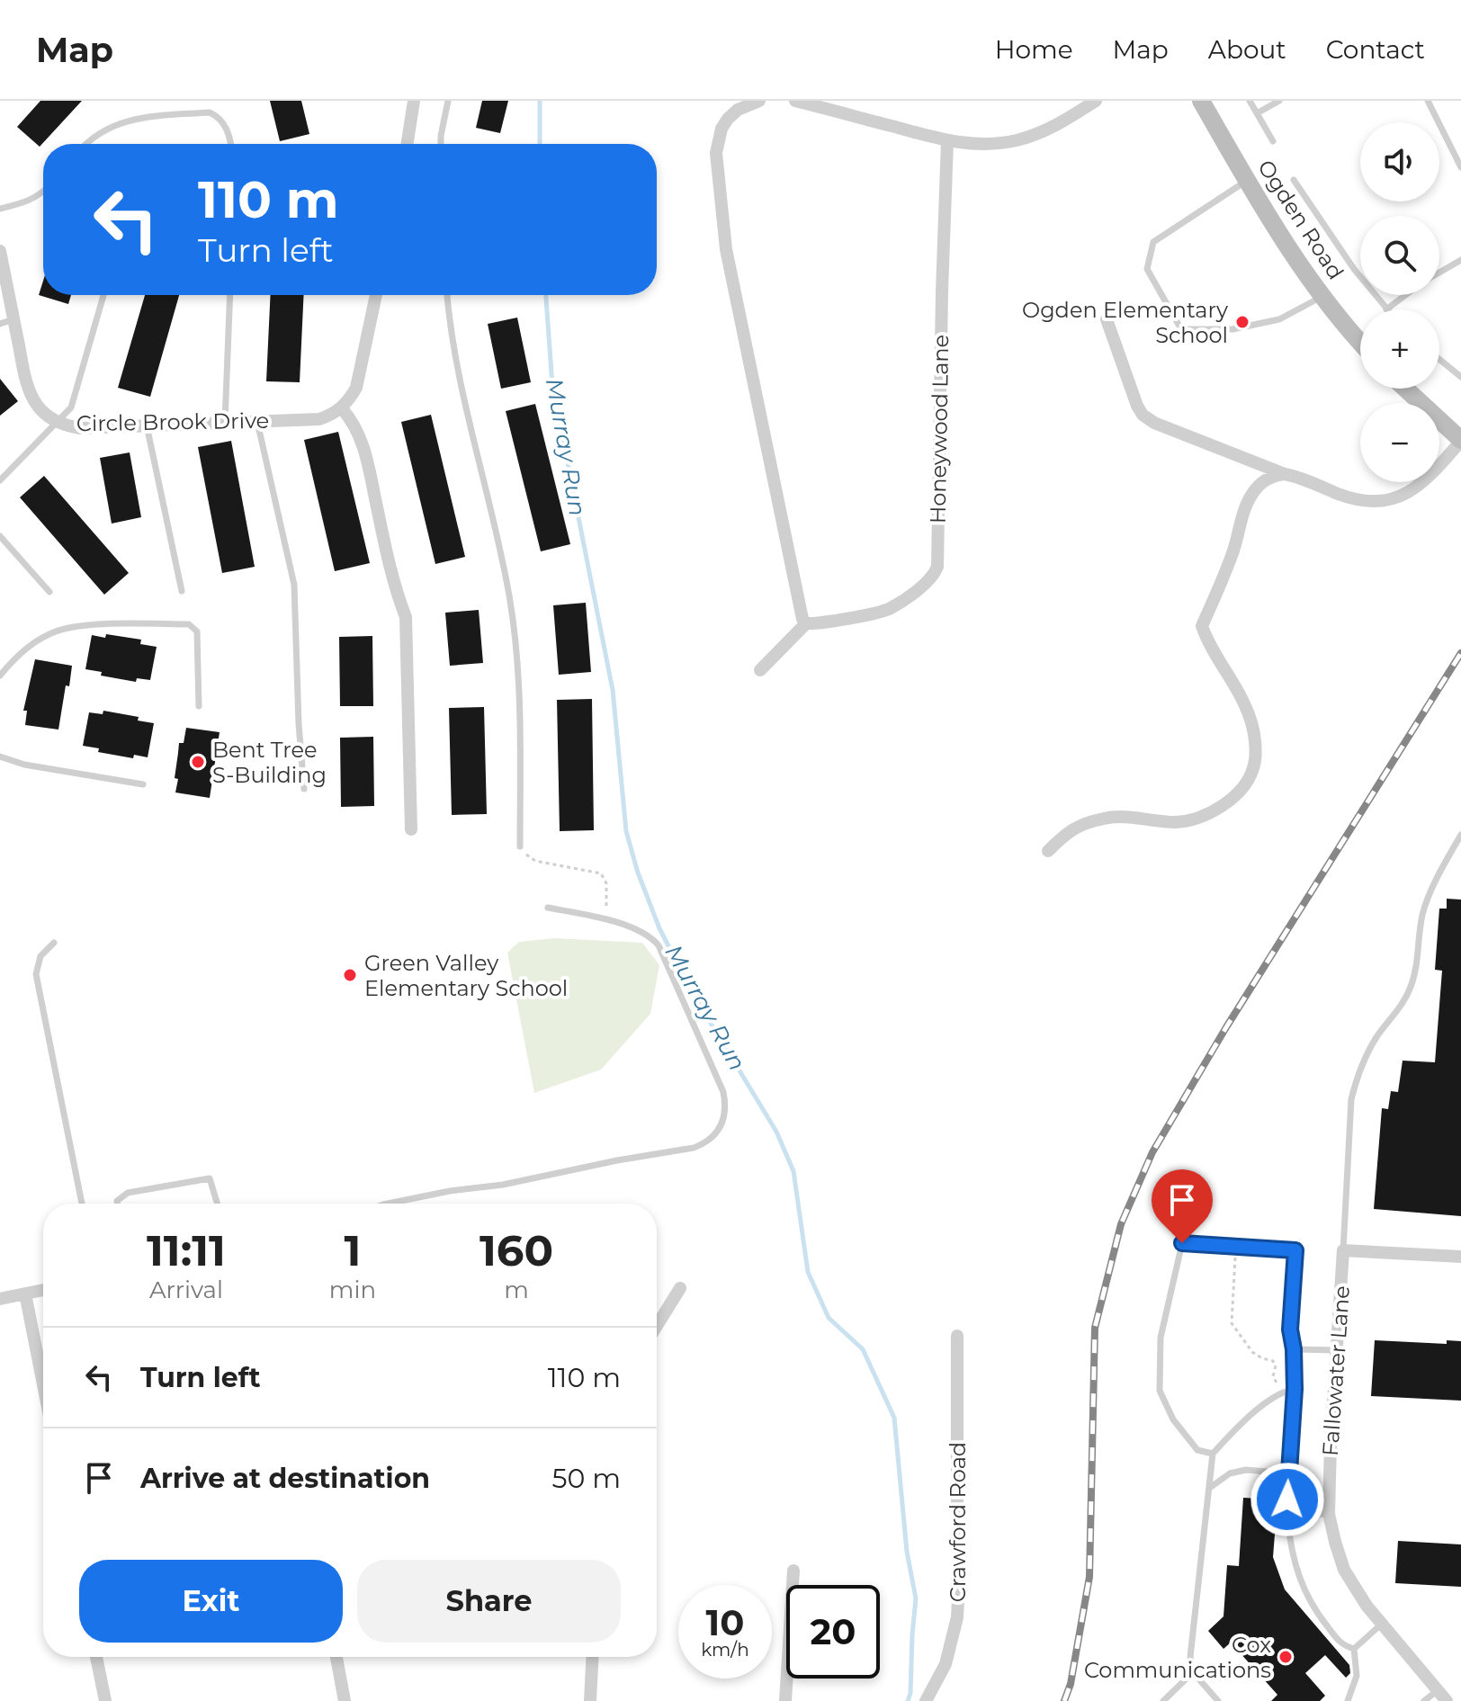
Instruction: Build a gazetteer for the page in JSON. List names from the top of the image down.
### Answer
{
  "streets": {
    "street": [
      "Ogden Road",
      "Circle Brook Drive",
      "Honeywood Lane",
      "Fallowater Lane",
      "Crawford Road"
    ]
  },
  "water": ["Murray Run"],
  "places": [
    "Ogden Elementary School",
    "Bent Tree S-Building",
    "Green Valley Elementary School",
    "Cox Communications"
  ],
  "page": {
    "header": "Map",
    "nav": [
      "Home",
      "Map",
      "About",
      "Contact"
    ],
    "map_buttons": ["+", "−"],
    "turn": ["110 m", "Turn left"],
    "eta": [
      "11:11",
      "Arrival",
      "1",
      "min",
      "160",
      "m"
    ],
    "list": [
      {
        "name": "Turn left",
        "value": "110 m"
      },
      {
        "name": "Arrive at destination",
        "value": "50 m"
      }
    ],
    "buttons": ["Exit", "Share"],
    "speed": "10 km/h",
    "limit": "20"
  }
}
